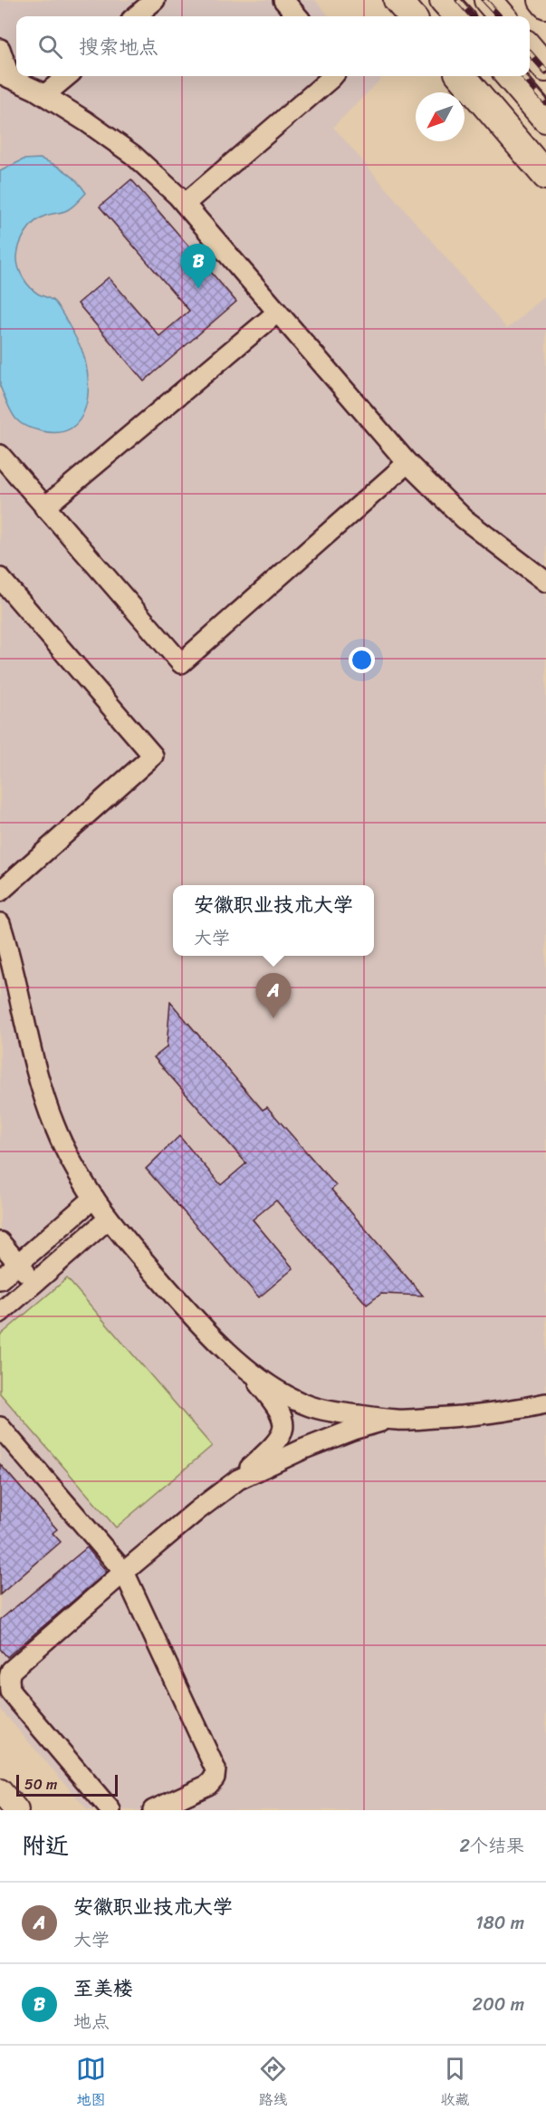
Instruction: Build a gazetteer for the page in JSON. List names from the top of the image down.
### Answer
{
  "scale_bar": "50 m",
  "north": "bottom left",
  "page": {
    "search": "搜索地点",
    "pins": ["B", "A"],
    "popup": ["安徽职业技术大学", "大学"],
    "scale": "50 m",
    "heading": ["附近", "2个结果"],
    "list": [
      {
        "mark": "A",
        "name": "安徽职业技术大学",
        "note": "大学",
        "value": "180 m"
      },
      {
        "mark": "B",
        "name": "至美楼",
        "note": "地点",
        "value": "200 m"
      }
    ],
    "nav": ["地图", "路线", "收藏"]
  }
}
